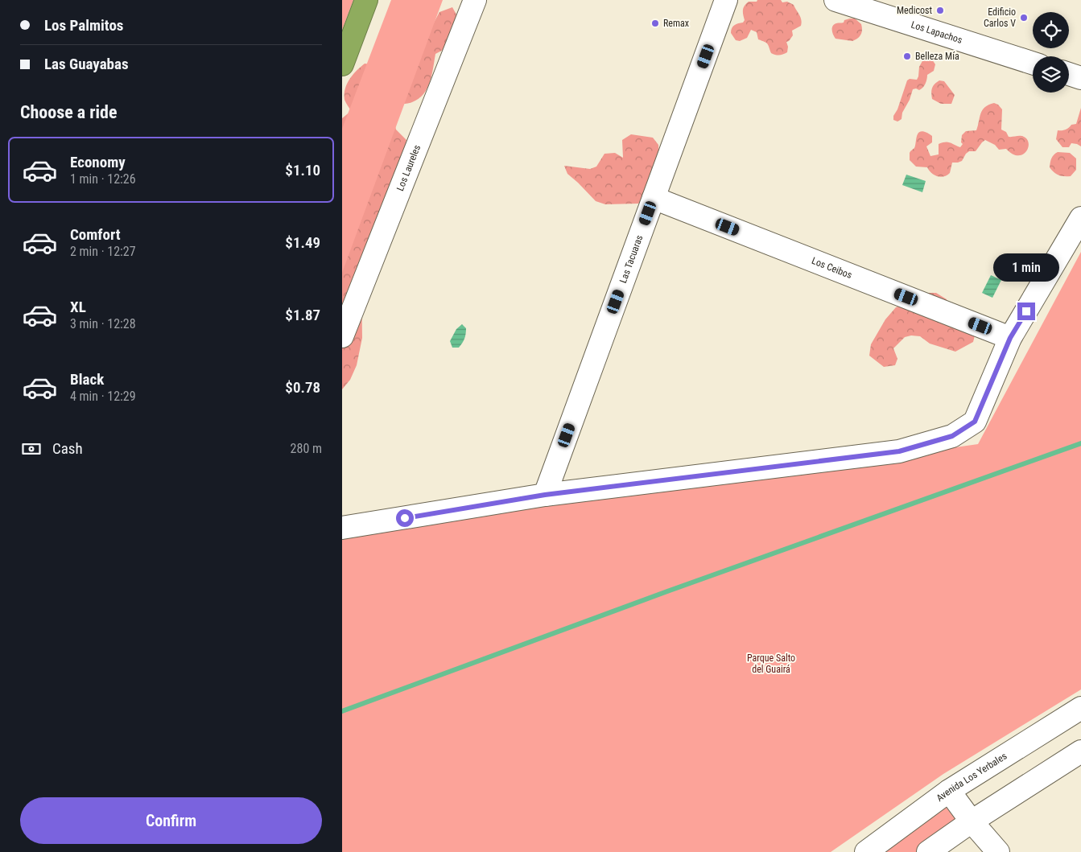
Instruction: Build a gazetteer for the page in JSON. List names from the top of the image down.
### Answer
{
  "streets": {
    "street": [
      "Los Lapachos",
      "Los Laureles",
      "Las Tacuaras",
      "Los Ceibos",
      "Avenida Los Yerbales"
    ]
  },
  "crossings": [
    ["Las Tacuaras", "Los Ceibos"]
  ],
  "parks": ["Parque Salto del Guairá"],
  "places": [
    "Medicost",
    "Edificio Carlos V",
    "Remax",
    "Belleza Mía"
  ],
  "page": {
    "banner": ["Los Palmitos", "Las Guayabas"],
    "heading": "Choose a ride",
    "list": [
      {
        "name": "Economy",
        "note": "1 min · 12:26",
        "value": "$1.10"
      },
      {
        "name": "Comfort",
        "note": "2 min · 12:27",
        "value": "$1.49"
      },
      {
        "name": "XL",
        "note": "3 min · 12:28",
        "value": "$1.87"
      },
      {
        "name": "Black",
        "note": "4 min · 12:29",
        "value": "$0.78"
      }
    ],
    "bubble": "1 min",
    "pay": ["Cash", "280 m"],
    "buttons": "Confirm"
  }
}
